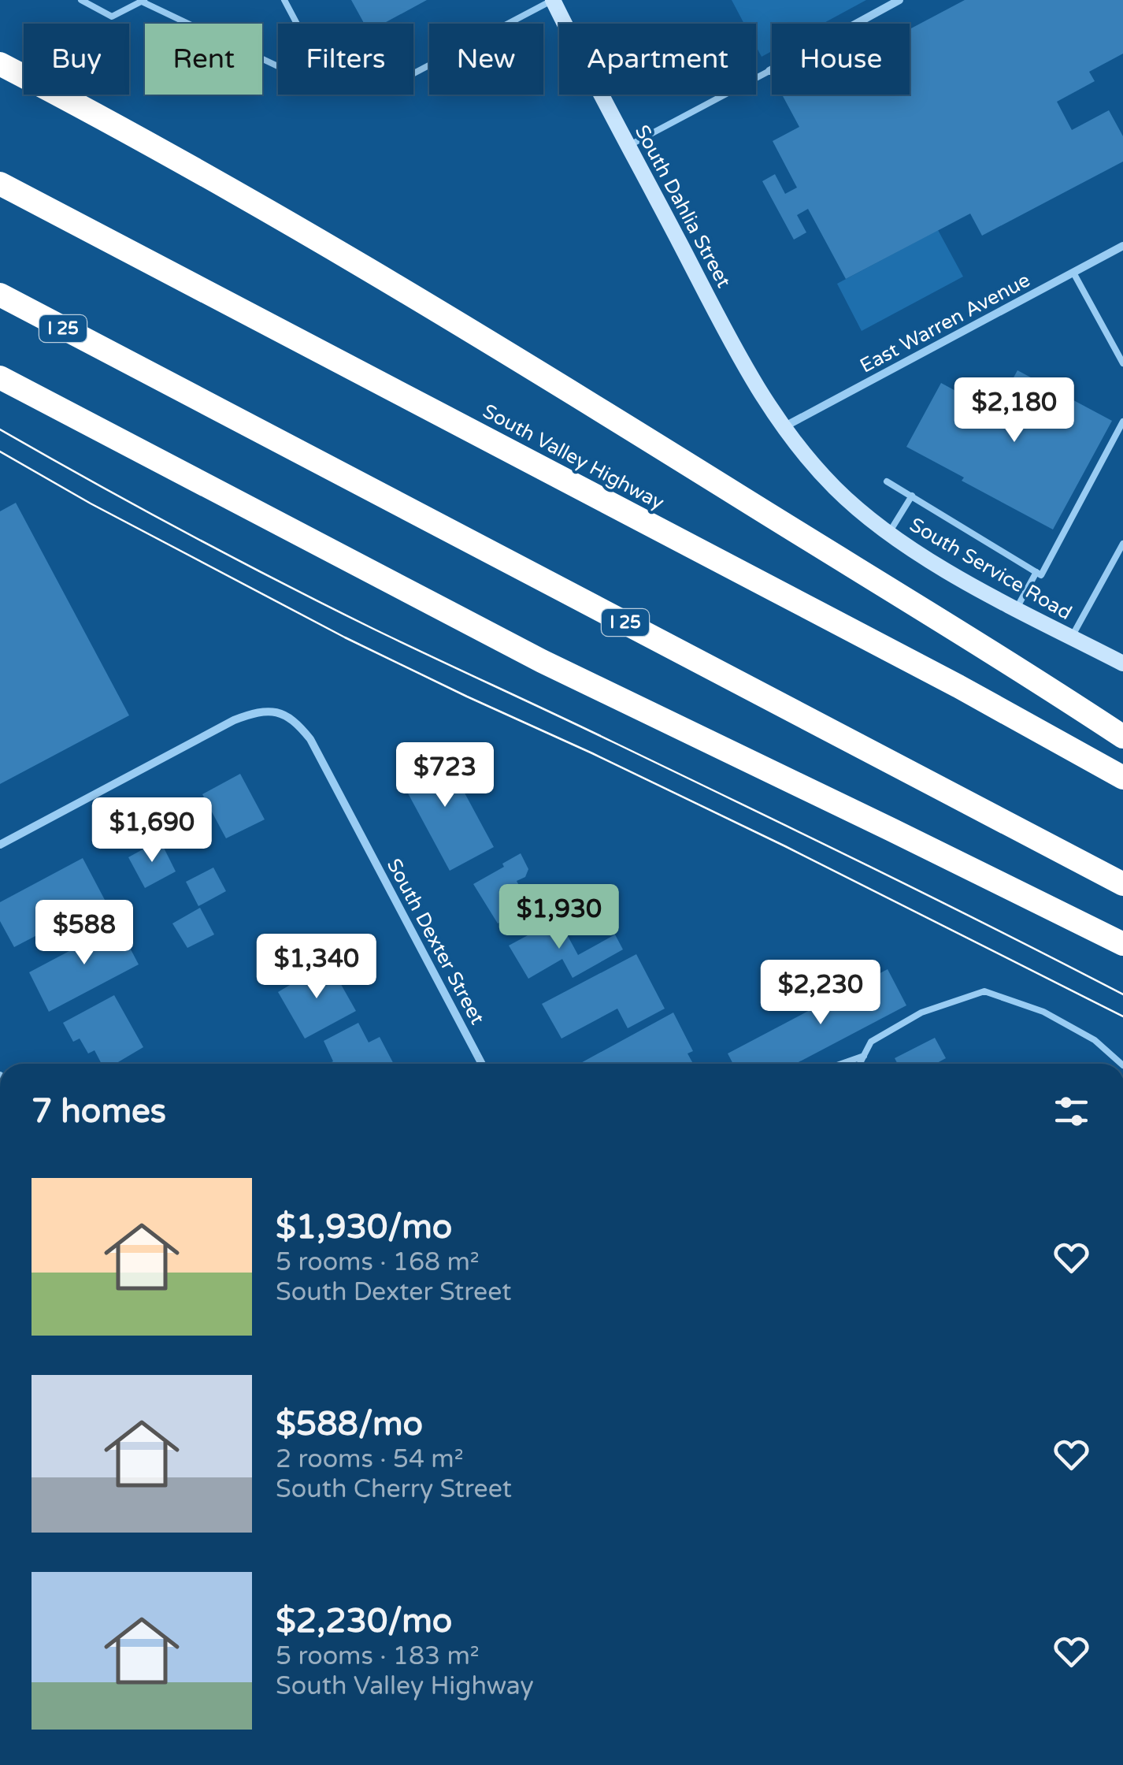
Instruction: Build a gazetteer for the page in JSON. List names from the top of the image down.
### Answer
{
  "streets": {
    "highway": ["I 25", "South Valley Highway"],
    "street": [
      "South Dahlia Street",
      "East Warren Avenue",
      "South Service Road",
      "South Dexter Street"
    ]
  },
  "crossings": [
    ["South Dahlia Street", "East Warren Avenue"],
    ["South Dahlia Street", "South Service Road"],
    ["East Warren Avenue", "South Service Road"]
  ],
  "page": {
    "chip": [
      "Buy",
      "Rent",
      "Filters",
      "New",
      "Apartment",
      "House"
    ],
    "price": [
      "$2,180",
      "$723",
      "$1,690",
      "$1,930",
      "$588",
      "$1,340",
      "$2,230"
    ],
    "heading": "7 homes",
    "list": [
      {
        "name": "$1,930/mo",
        "note": "5 rooms · 168 m² · South Dexter Street"
      },
      {
        "name": "$588/mo",
        "note": "2 rooms · 54 m² · South Cherry Street"
      },
      {
        "name": "$2,230/mo",
        "note": "5 rooms · 183 m² · South Valley Highway"
      }
    ]
  }
}
